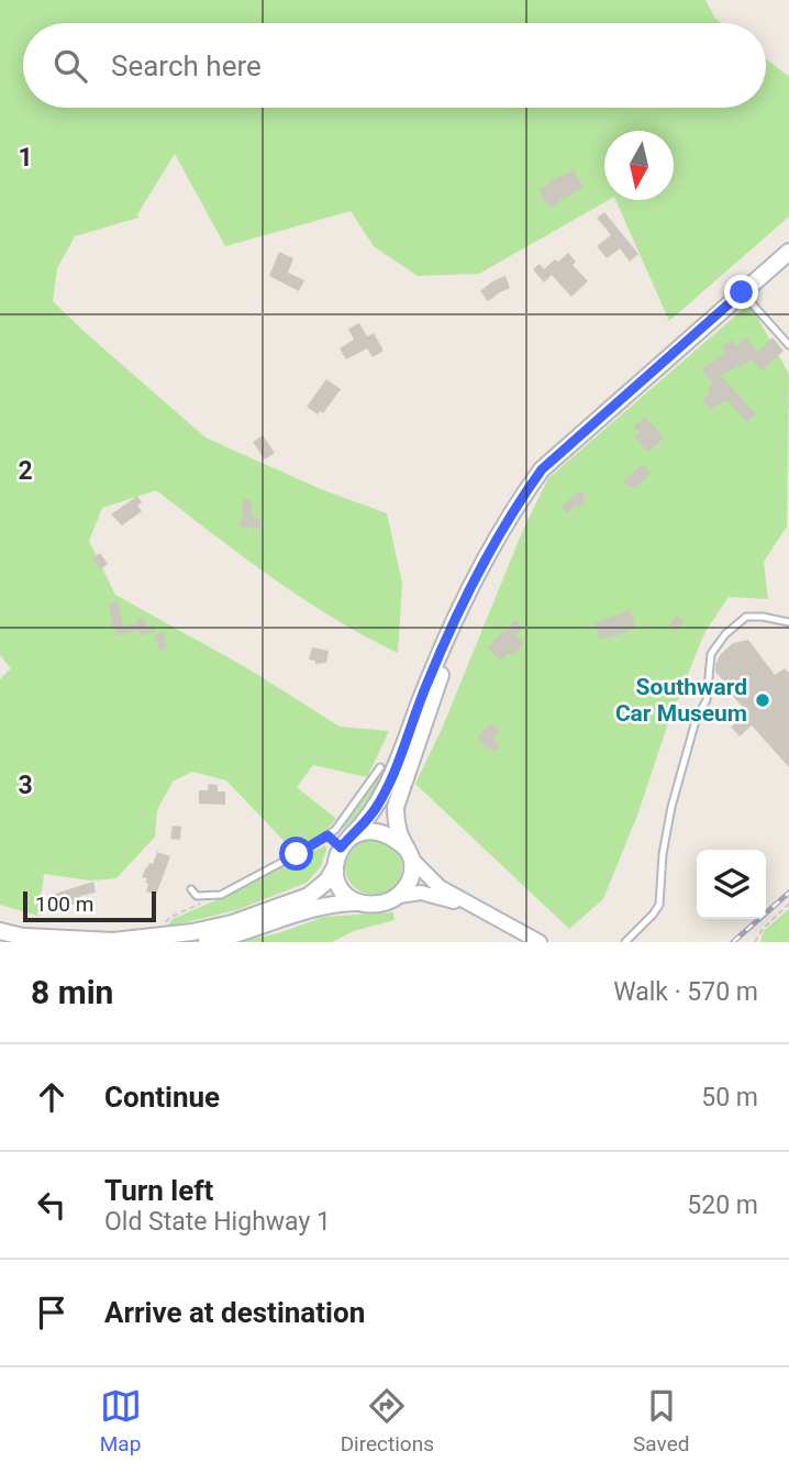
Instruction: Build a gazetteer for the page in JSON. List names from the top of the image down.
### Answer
{
  "places": ["Southward Car Museum"],
  "scale_bar": "100 m",
  "north": "bottom",
  "page": {
    "search": "Search here",
    "scale": "100 m",
    "heading": ["8 min", "Walk · 570 m"],
    "list": [
      ["Continue", "50 m"],
      ["Turn left", "Old State Highway 1", "520 m"],
      "Arrive at destination"
    ],
    "nav": ["Map", "Directions", "Saved"]
  },
  "grid": {
    "rows": ["1", "2", "3"]
  }
}
